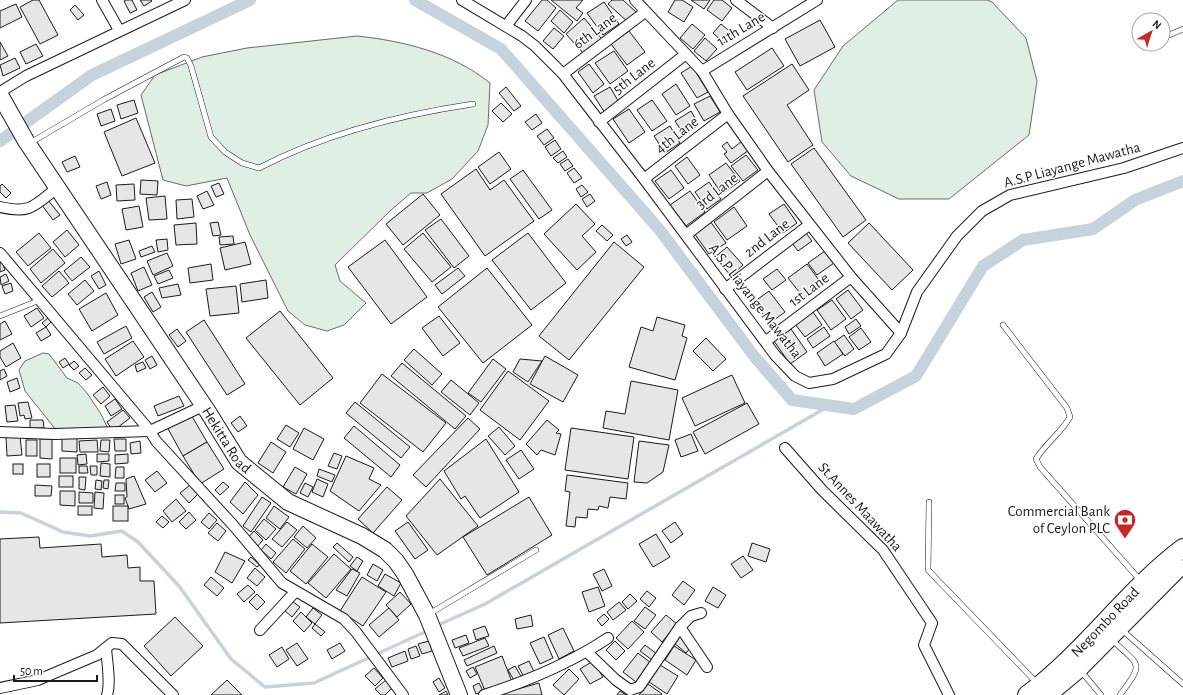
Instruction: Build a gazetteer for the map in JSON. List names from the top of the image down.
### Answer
{
  "streets": {
    "highway": ["Negombo Road"],
    "main road": ["Hekitta Road"],
    "street": [
      "11th Lane",
      "6th Lane",
      "5th Lane",
      "4th Lane",
      "A.S.P Liayange Mawatha",
      "3rd Lane",
      "2nd Lane",
      "1st Lane",
      "St.Annes Maawatha"
    ]
  },
  "crossings": [
    ["6th Lane", "A.S.P Liayange Mawatha"],
    ["5th Lane", "A.S.P Liayange Mawatha"],
    ["4th Lane", "A.S.P Liayange Mawatha"],
    ["A.S.P Liayange Mawatha", "3rd Lane"],
    ["A.S.P Liayange Mawatha", "2nd Lane"],
    ["A.S.P Liayange Mawatha", "1st Lane"]
  ],
  "places": {
    "bank": ["Commercial Bank of Ceylon PLC"]
  },
  "scale_bar": "50 m",
  "north": "top right"
}
